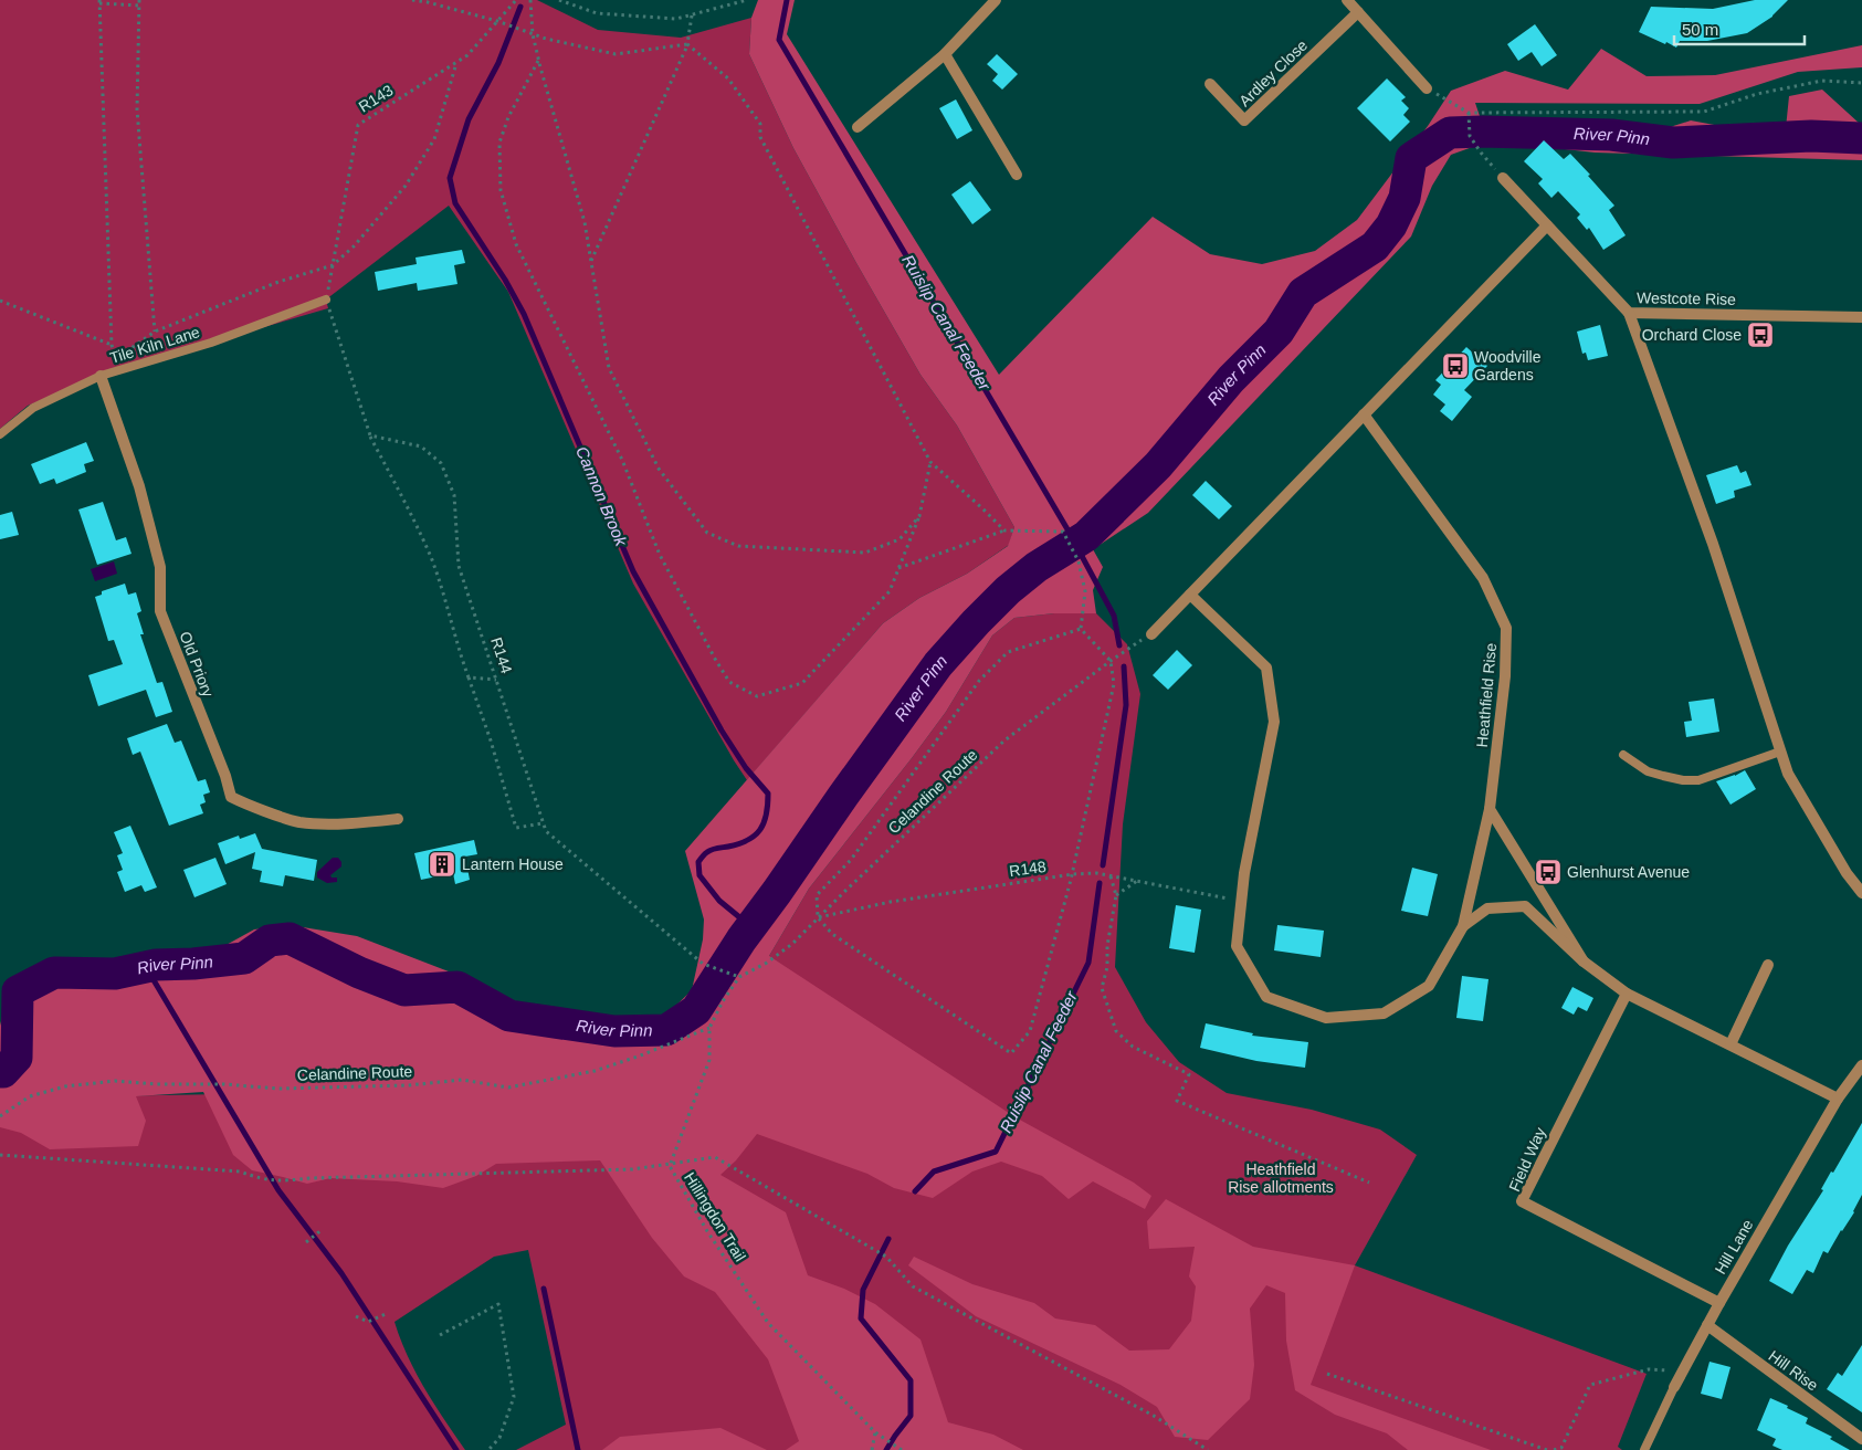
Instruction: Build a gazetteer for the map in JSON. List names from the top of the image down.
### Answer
{
  "streets": {
    "street": [
      "Ardley Close",
      "Westcote Rise",
      "Old Priory",
      "Heathfield Rise",
      "Field Way",
      "Hill Lane",
      "Hill Rise"
    ],
    "lane": ["Tile Kiln Lane"],
    "path": [
      "R143",
      "R144",
      "Celandine Route",
      "R148",
      "Hillingdon Trail"
    ]
  },
  "crossings": [
    ["R143", "Tile Kiln Lane"],
    ["Tile Kiln Lane", "Old Priory"],
    ["R144", "Celandine Route"],
    ["R144", "Hillingdon Trail"],
    ["Celandine Route", "R148"],
    ["Celandine Route", "Hillingdon Trail"],
    ["Field Way", "Hill Lane"],
    ["Hill Lane", "Hill Rise"]
  ],
  "water": ["River Pinn", "Ruislip Canal Feeder", "Cannon Brook"],
  "parks": ["Heathfield Rise allotments"],
  "places": {
    "bus stop": ["Orchard Close", "Woodville Gardens", "Glenhurst Avenue"],
    "building": ["Lantern House"]
  },
  "scale_bar": "50 m"
}
